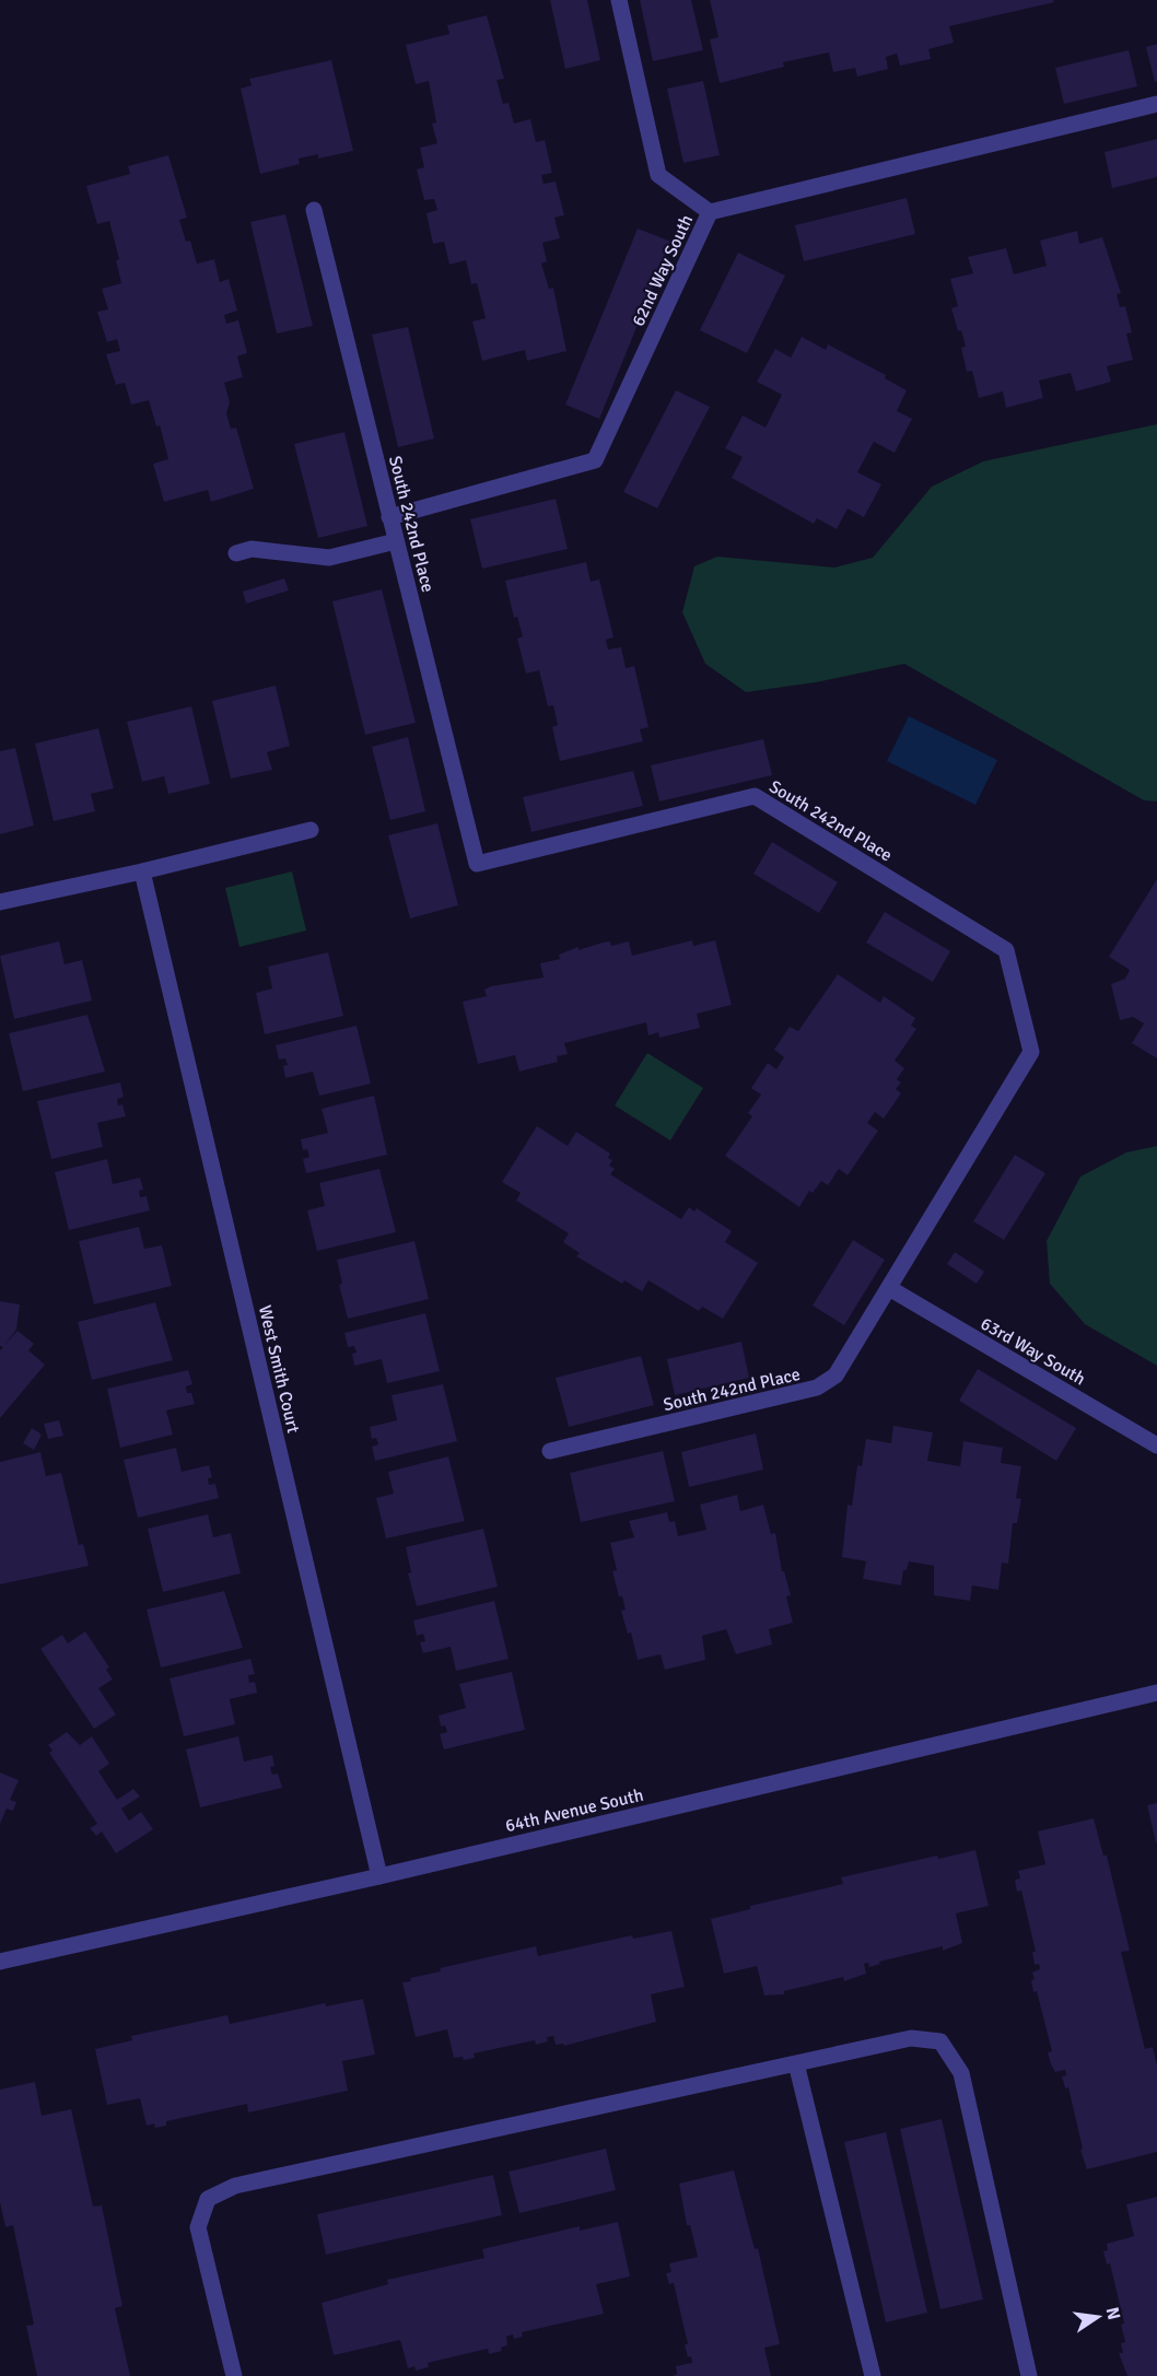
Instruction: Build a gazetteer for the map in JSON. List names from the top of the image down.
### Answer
{
  "streets": {
    "street": [
      "62nd Way South",
      "South 242nd Place",
      "63rd Way South",
      "West Smith Court",
      "64th Avenue South"
    ]
  },
  "crossings": [
    ["62nd Way South", "South 242nd Place"],
    ["South 242nd Place", "63rd Way South"],
    ["West Smith Court", "64th Avenue South"]
  ],
  "north": "right"
}
